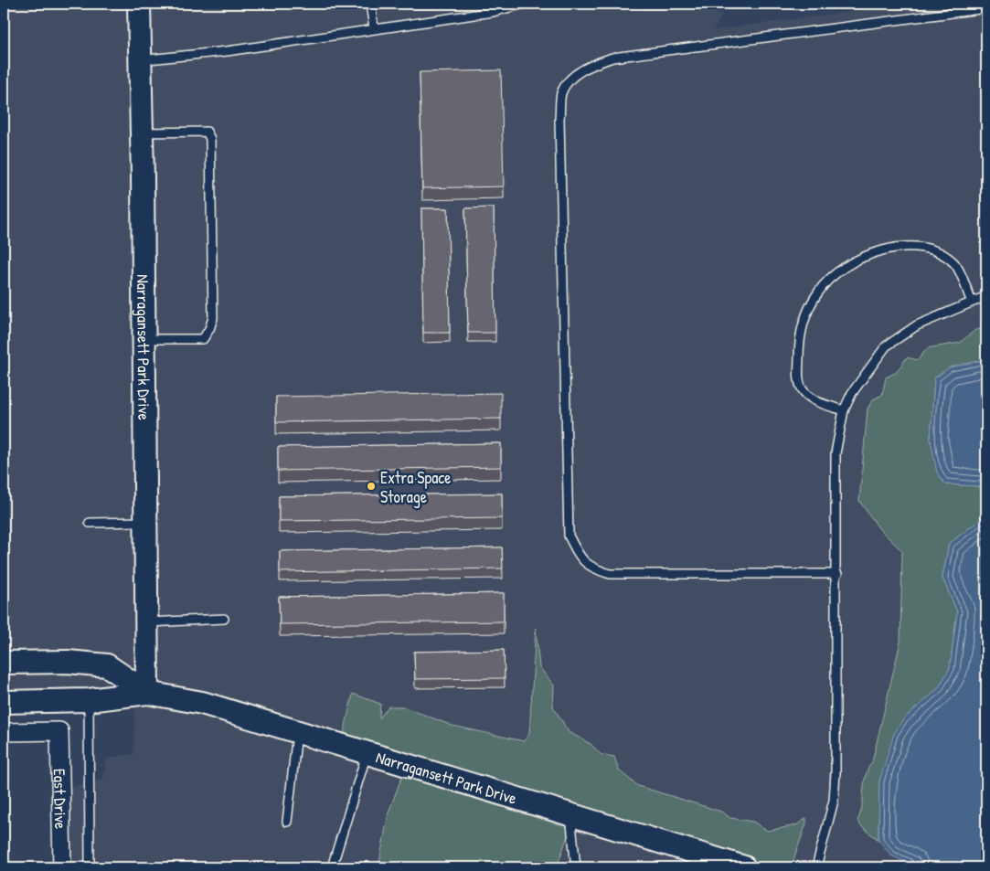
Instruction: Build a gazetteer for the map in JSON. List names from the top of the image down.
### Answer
{
  "streets": {
    "street": ["Narragansett Park Drive", "East Drive"]
  },
  "places": ["Extra Space Storage"]
}
